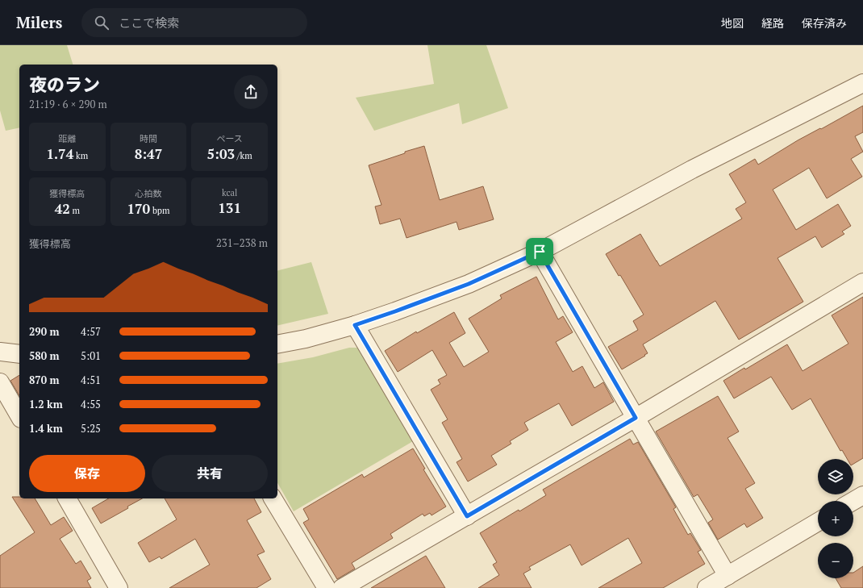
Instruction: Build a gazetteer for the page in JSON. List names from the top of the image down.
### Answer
{
  "page": {
    "header": "Milers",
    "search": "ここで検索",
    "nav": ["地図", "経路", "保存済み"],
    "heading": ["夜のラン", "21:19 · 6 × 290 m"],
    "stats": [
      ["距離", "1.74 km"],
      ["時間", "8:47"],
      ["ペース", "5:03 /km"],
      ["獲得標高", "42 m"],
      ["心拍数", "170 bpm"],
      ["kcal", "131"]
    ],
    "chart": ["獲得標高", "231–238 m"],
    "list": [
      {
        "name": "290 m",
        "note": "4:57"
      },
      {
        "name": "580 m",
        "note": "5:01"
      },
      {
        "name": "870 m",
        "note": "4:51"
      },
      {
        "name": "1.2 km",
        "note": "4:55"
      },
      {
        "name": "1.4 km",
        "note": "5:25"
      }
    ],
    "buttons": ["保存", "共有"],
    "map_buttons": ["+", "−"]
  }
}
